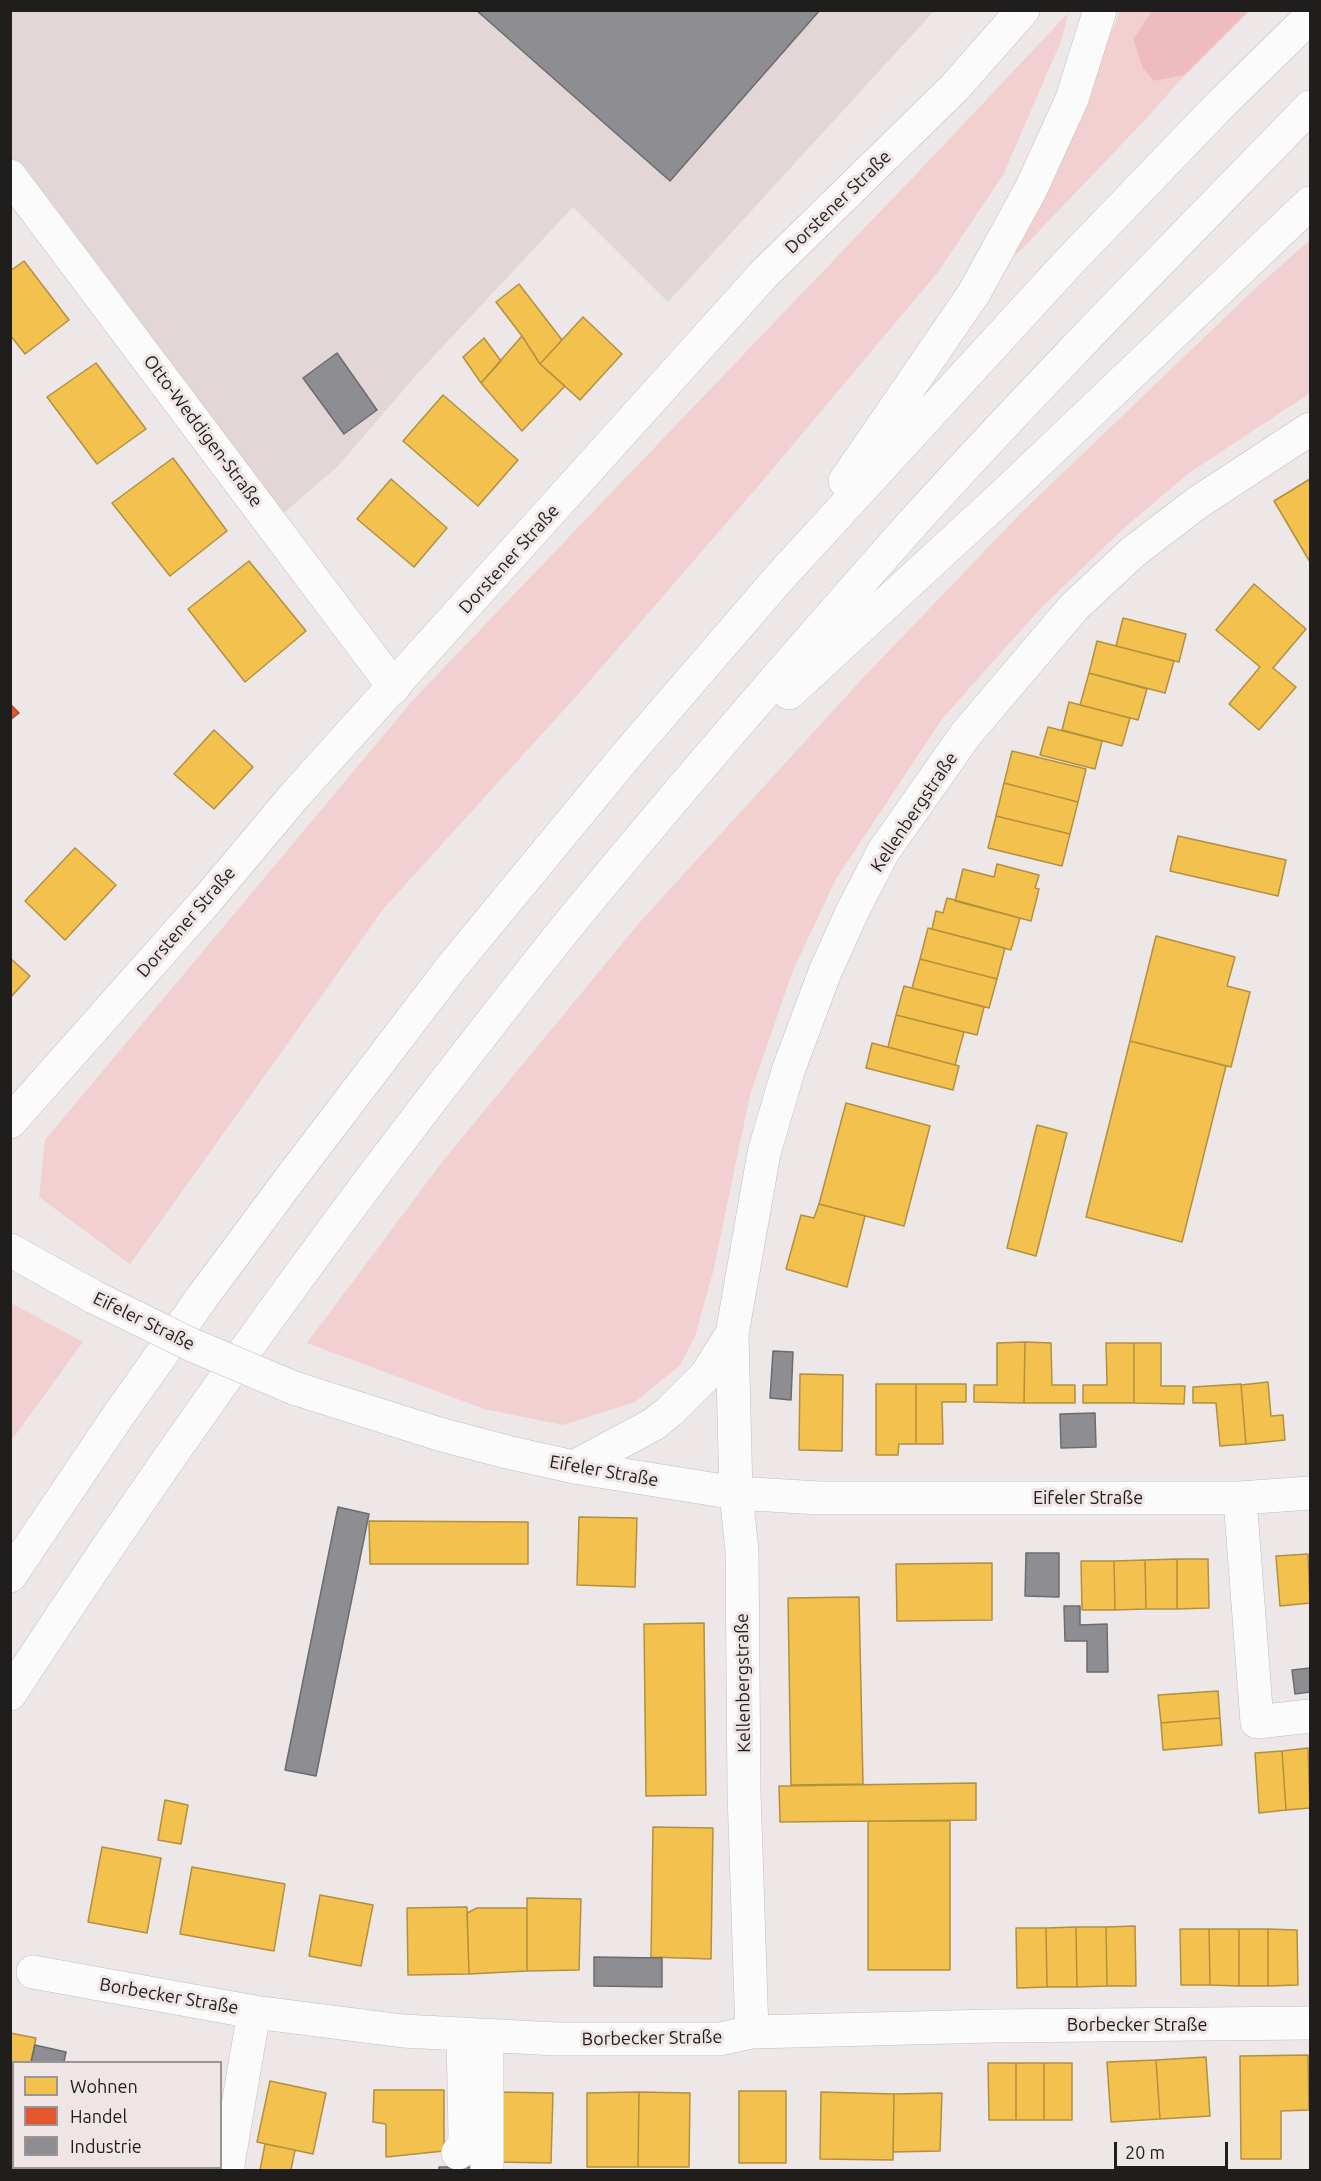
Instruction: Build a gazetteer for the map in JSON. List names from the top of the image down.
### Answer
{
  "streets": {
    "main road": [
      "Dorstener Straße",
      "Otto-Weddigen-Straße",
      "Kellenbergstraße",
      "Eifeler Straße",
      "Borbecker Straße"
    ]
  },
  "crossings": [
    ["Dorstener Straße", "Otto-Weddigen-Straße"],
    ["Kellenbergstraße", "Eifeler Straße"],
    ["Kellenbergstraße", "Borbecker Straße"]
  ],
  "legend": ["Wohnen", "Handel", "Industrie"],
  "scale_bar": "20 m"
}
